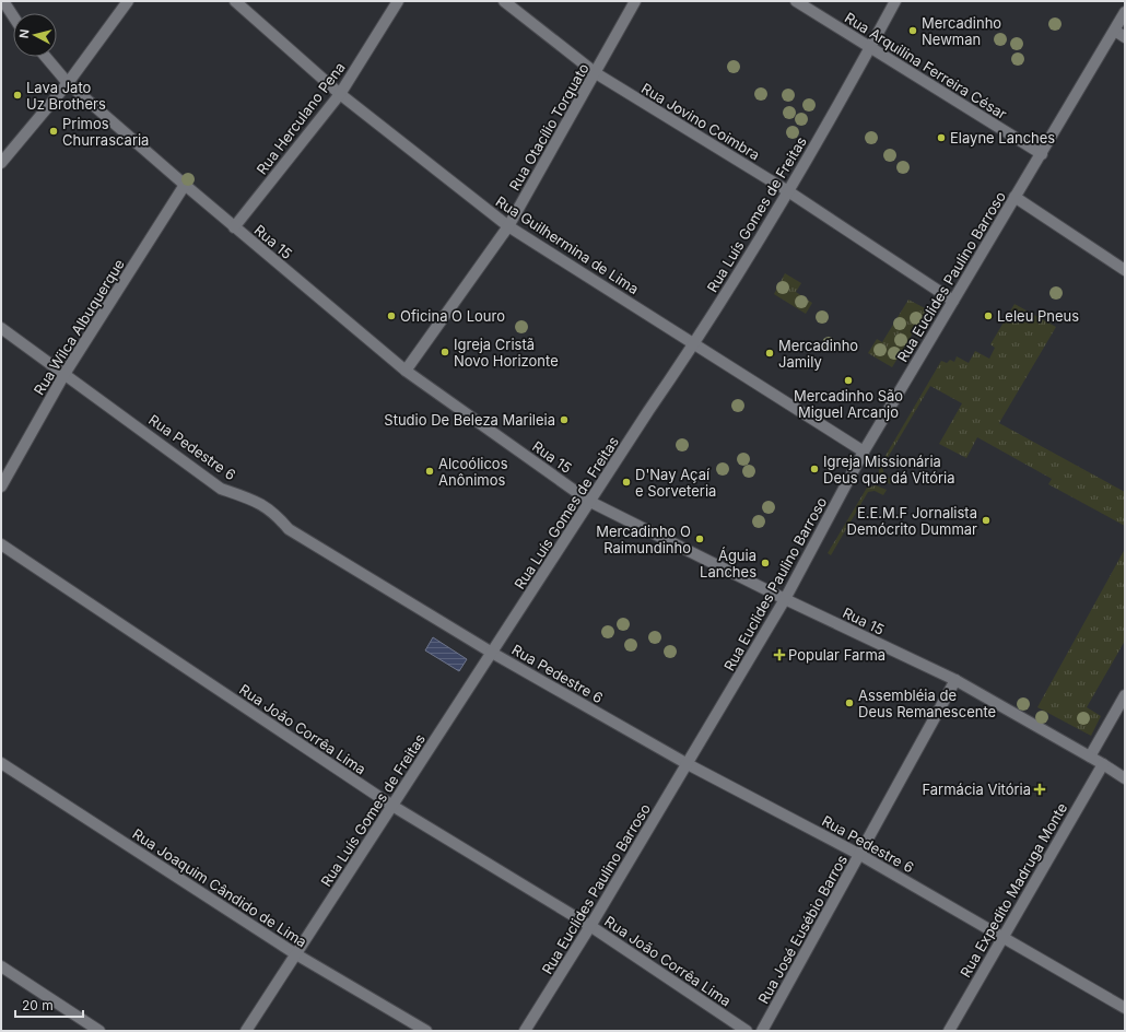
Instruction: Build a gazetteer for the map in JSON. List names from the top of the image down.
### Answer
{
  "streets": {
    "street": [
      "Rua Arquilina Ferreira César",
      "Rua Herculano Pena",
      "Rua Jovino Coimbra",
      "Rua Otacílio Torquato",
      "Rua Luís Gomes de Freitas",
      "Rua 15",
      "Rua Guilhermina de Lima",
      "Rua Euclides Paulino Barroso",
      "Rua Wilca Albuquerque",
      "Rua Pedestre 6",
      "Rua João Corrêa Lima",
      "Rua Joaquim Cândido de Lima",
      "Rua Expedito Madruga Monte",
      "Rua José Eusébio Barros"
    ]
  },
  "crossings": [
    ["Rua Arquilina Ferreira César", "Rua Luís Gomes de Freitas"],
    ["Rua Arquilina Ferreira César", "Rua Euclides Paulino Barroso"],
    ["Rua Herculano Pena", "Rua 15"],
    ["Rua Herculano Pena", "Rua Guilhermina de Lima"],
    ["Rua Jovino Coimbra", "Rua Otacílio Torquato"],
    ["Rua Jovino Coimbra", "Rua Luís Gomes de Freitas"],
    ["Rua Jovino Coimbra", "Rua Euclides Paulino Barroso"],
    ["Rua Otacílio Torquato", "Rua 15"],
    ["Rua Otacílio Torquato", "Rua Guilhermina de Lima"],
    ["Rua Luís Gomes de Freitas", "Rua 15"],
    ["Rua Luís Gomes de Freitas", "Rua Guilhermina de Lima"],
    ["Rua Luís Gomes de Freitas", "Rua Pedestre 6"],
    ["Rua Luís Gomes de Freitas", "Rua João Corrêa Lima"],
    ["Rua Luís Gomes de Freitas", "Rua Joaquim Cândido de Lima"],
    ["Rua 15", "Rua Euclides Paulino Barroso"],
    ["Rua 15", "Rua Wilca Albuquerque"],
    ["Rua 15", "Rua Expedito Madruga Monte"],
    ["Rua 15", "Rua José Eusébio Barros"],
    ["Rua Guilhermina de Lima", "Rua Euclides Paulino Barroso"],
    ["Rua Euclides Paulino Barroso", "Rua Pedestre 6"],
    ["Rua Euclides Paulino Barroso", "Rua João Corrêa Lima"],
    ["Rua Wilca Albuquerque", "Rua Pedestre 6"],
    ["Rua Pedestre 6", "Rua Expedito Madruga Monte"],
    ["Rua Pedestre 6", "Rua José Eusébio Barros"]
  ],
  "places": {
    "other": [
      "Mercadinho Newman",
      "Lava Jato Uz Brothers",
      "Primos Churrascaria",
      "Elayne Lanches",
      "Oficina O Louro",
      "Leleu Pneus",
      "Igreja Cristã Novo Horizonte",
      "Mercadinho Jamily",
      "Mercadinho São Miguel Arcanjo",
      "Studio De Beleza Marileia",
      "Igreja Missionária Deus que dá Vitória",
      "Alcoólicos Anônimos",
      "D'Nay Açaí e Sorveteria",
      "E.E.M.F Jornalista Demócrito Dummar",
      "Mercadinho O Raimundinho",
      "Águia Lanches",
      "Assembléia de Deus Remanescente"
    ],
    "health": ["Popular Farma", "Farmácia Vitória"]
  },
  "scale_bar": "20 m",
  "north": "left"
}
